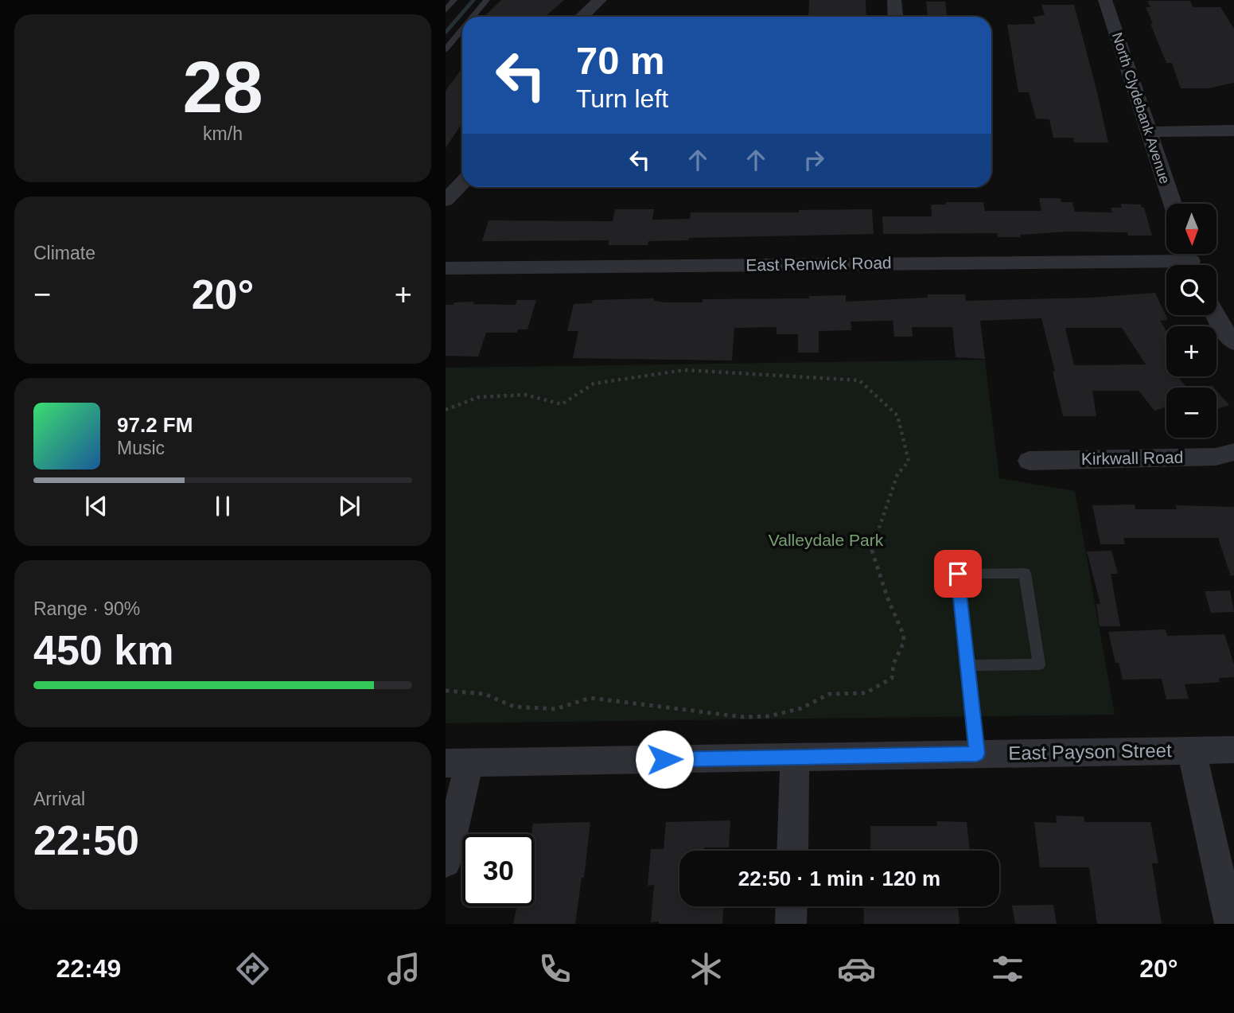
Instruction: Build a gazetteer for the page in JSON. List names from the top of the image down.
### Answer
{
  "streets": {
    "street": [
      "North Clydebank Avenue",
      "East Renwick Road",
      "Kirkwall Road",
      "East Payson Street"
    ]
  },
  "parks": ["Valleydale Park"],
  "north": "bottom",
  "page": {
    "tile": [
      ["28", "km/h"],
      "Climate",
      ["Range · 90%", "450 km"],
      ["Arrival", "22:50"]
    ],
    "turn": ["70 m", "Turn left"],
    "map_buttons": ["+", "−"],
    "heat": ["−", "20°", "+"],
    "song": ["97.2 FM", "Music"],
    "limit": "30",
    "trip": "22:50 · 1 min · 120 m",
    "tabs": ["22:49", "20°"]
  }
}
